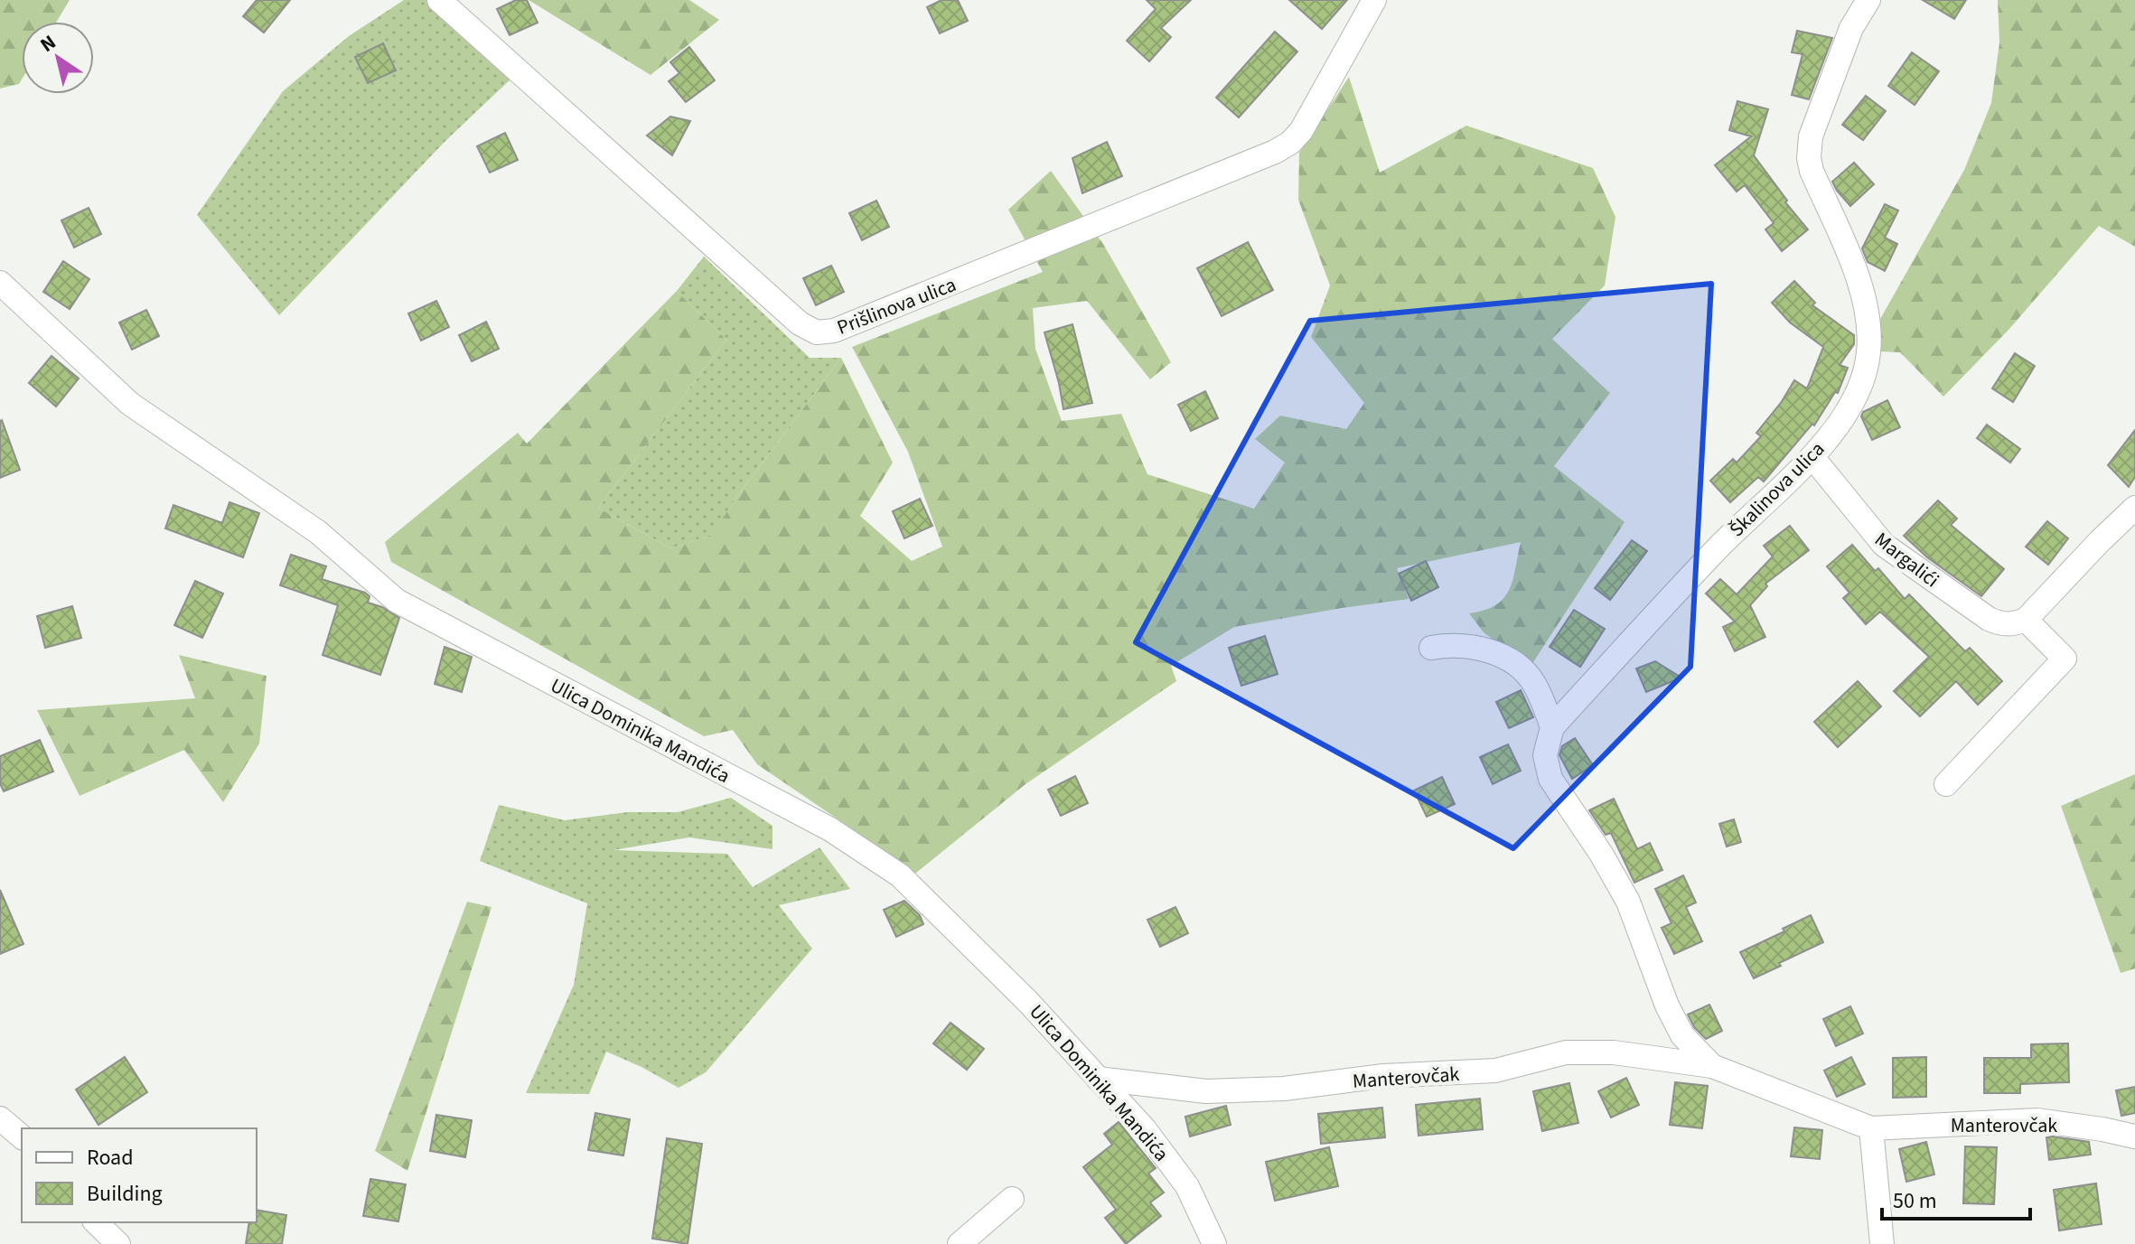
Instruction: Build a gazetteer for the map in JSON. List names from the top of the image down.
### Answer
{
  "streets": {
    "street": [
      "Prišlinova ulica",
      "Škalinova ulica",
      "Margalići",
      "Ulica Dominika Mandića",
      "Manterovčak"
    ]
  },
  "crossings": [
    ["Škalinova ulica", "Margalići"],
    ["Ulica Dominika Mandića", "Manterovčak"]
  ],
  "legend": ["Road", "Building"],
  "scale_bar": "50 m",
  "north": "top left"
}
